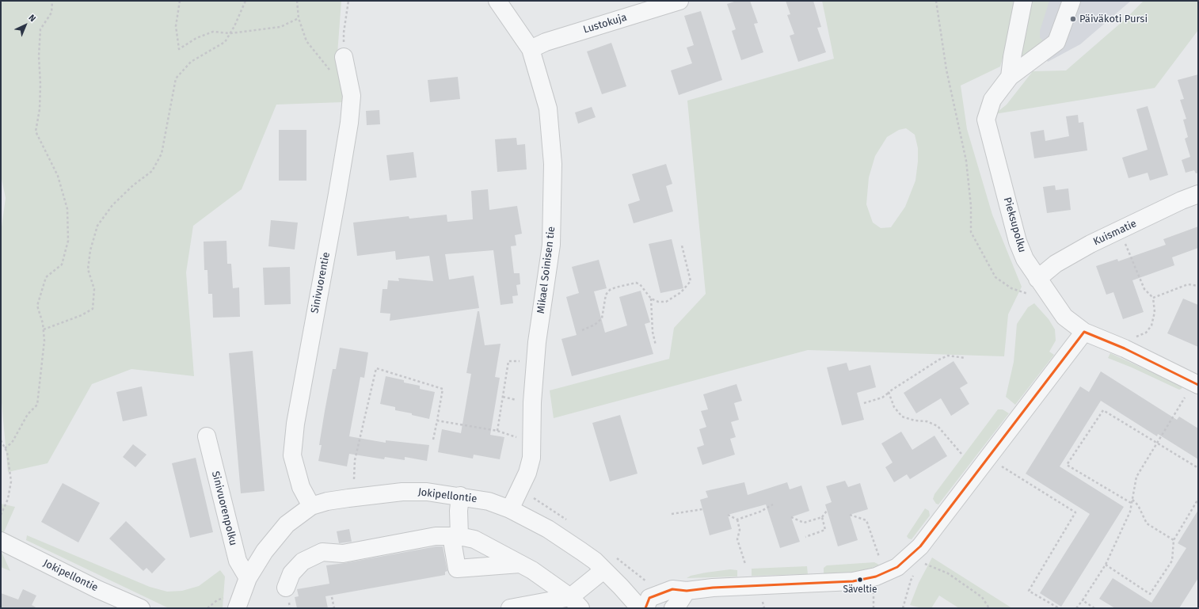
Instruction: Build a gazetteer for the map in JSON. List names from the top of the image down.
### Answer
{
  "streets": {
    "street": [
      "Lustokuja",
      "Pieksupolku",
      "Kuismatie",
      "Mikael Soinisen tie",
      "Sinivuorentie",
      "Jokipellontie",
      "Sinivuorenpolku"
    ]
  },
  "crossings": [
    ["Lustokuja", "Mikael Soinisen tie"],
    ["Pieksupolku", "Kuismatie"],
    ["Mikael Soinisen tie", "Jokipellontie"],
    ["Sinivuorentie", "Jokipellontie"],
    ["Jokipellontie", "Sinivuorenpolku"]
  ],
  "places": ["Päiväkoti Pursi", "Säveltie"],
  "north": "top right"
}
